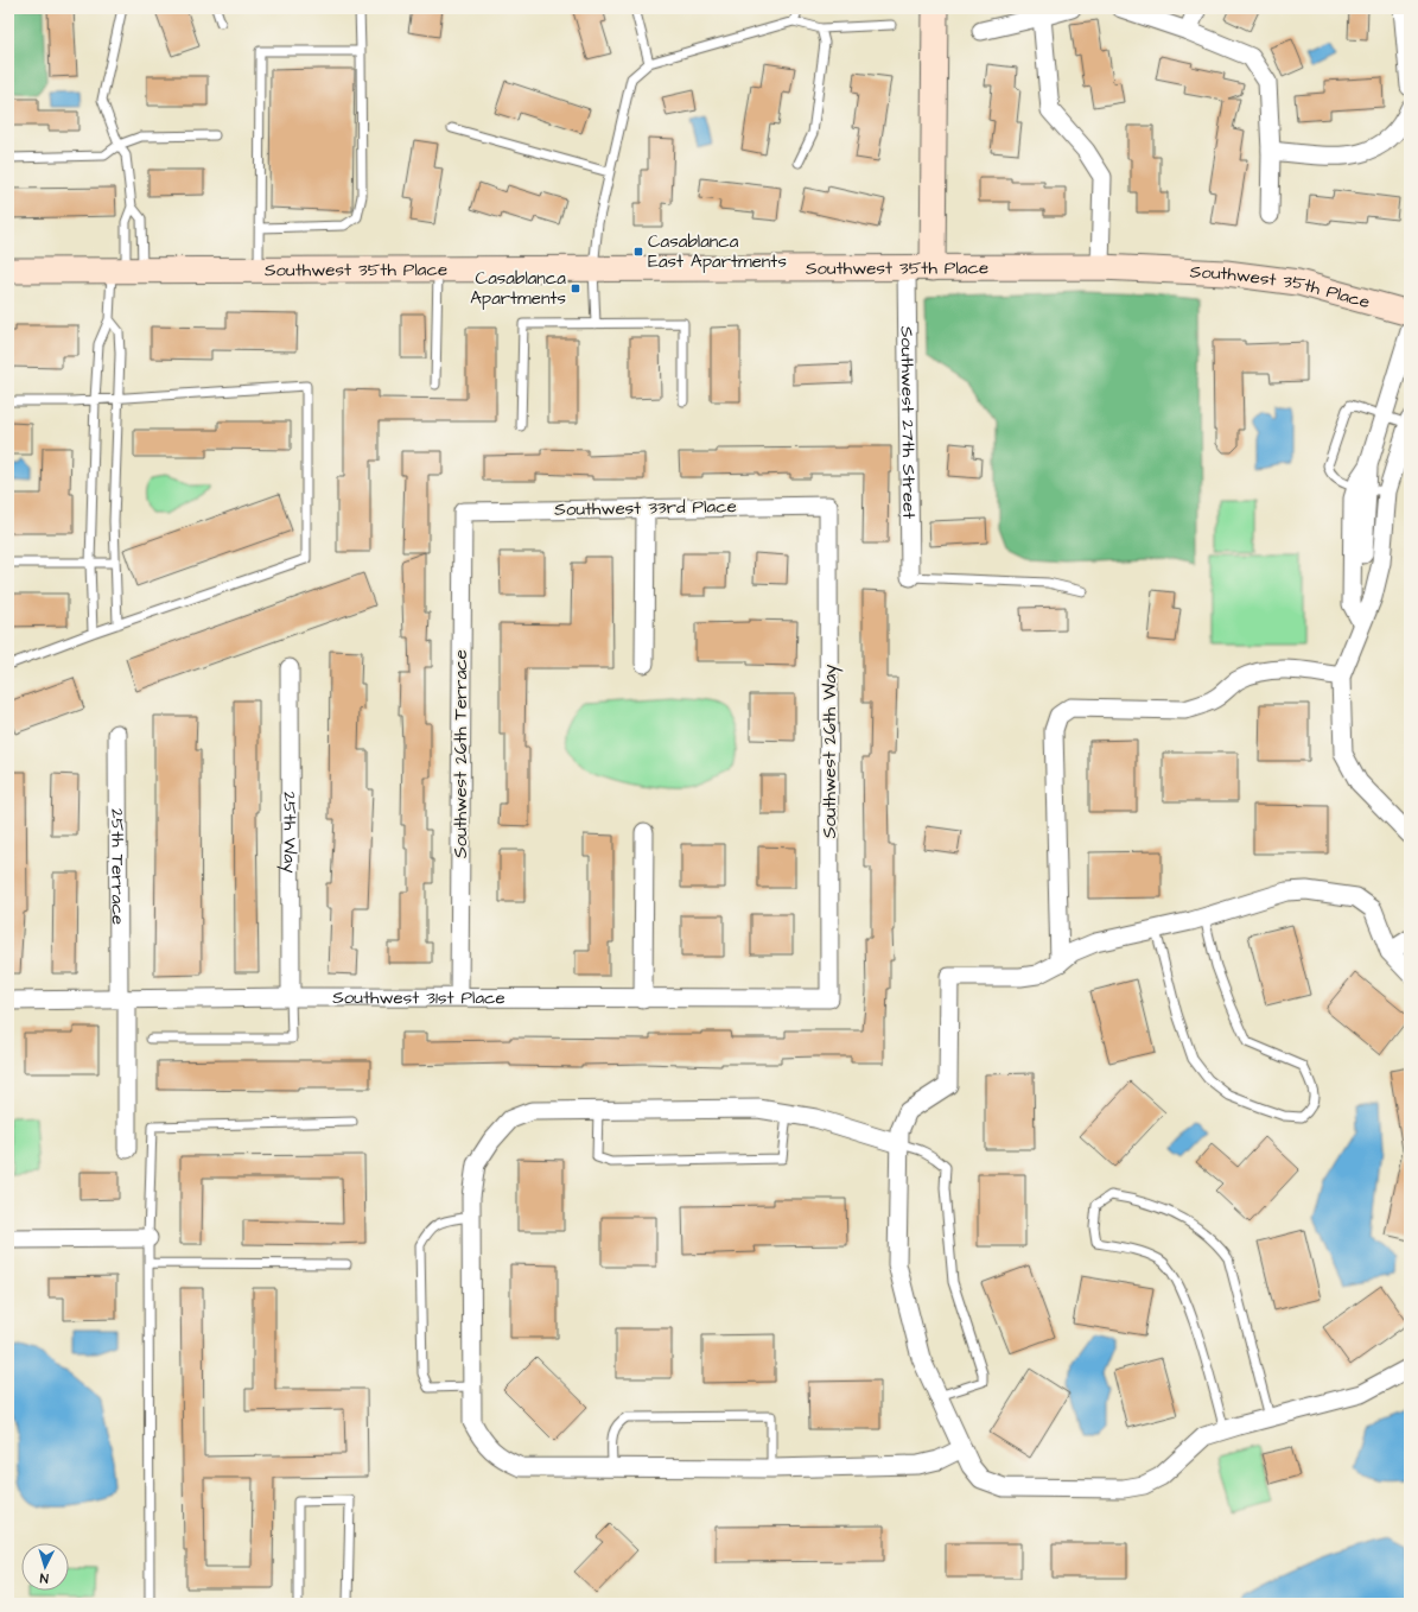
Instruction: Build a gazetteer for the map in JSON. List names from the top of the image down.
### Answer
{
  "streets": {
    "street": [
      "Southwest 35th Place",
      "Southwest 27th Street",
      "Southwest 33rd Place",
      "Southwest 26th Way",
      "Southwest 26th Terrace",
      "25th Way",
      "25th Terrace",
      "Southwest 31st Place"
    ]
  },
  "crossings": [
    ["Southwest 35th Place", "Southwest 27th Street"],
    ["Southwest 33rd Place", "Southwest 26th Way"],
    ["Southwest 33rd Place", "Southwest 26th Terrace"],
    ["Southwest 26th Way", "Southwest 31st Place"],
    ["Southwest 26th Terrace", "Southwest 31st Place"],
    ["25th Way", "Southwest 31st Place"],
    ["25th Terrace", "Southwest 31st Place"]
  ],
  "places": {
    "transit": ["Casablanca East Apartments", "Casablanca Apartments"]
  },
  "north": "bottom"
}
